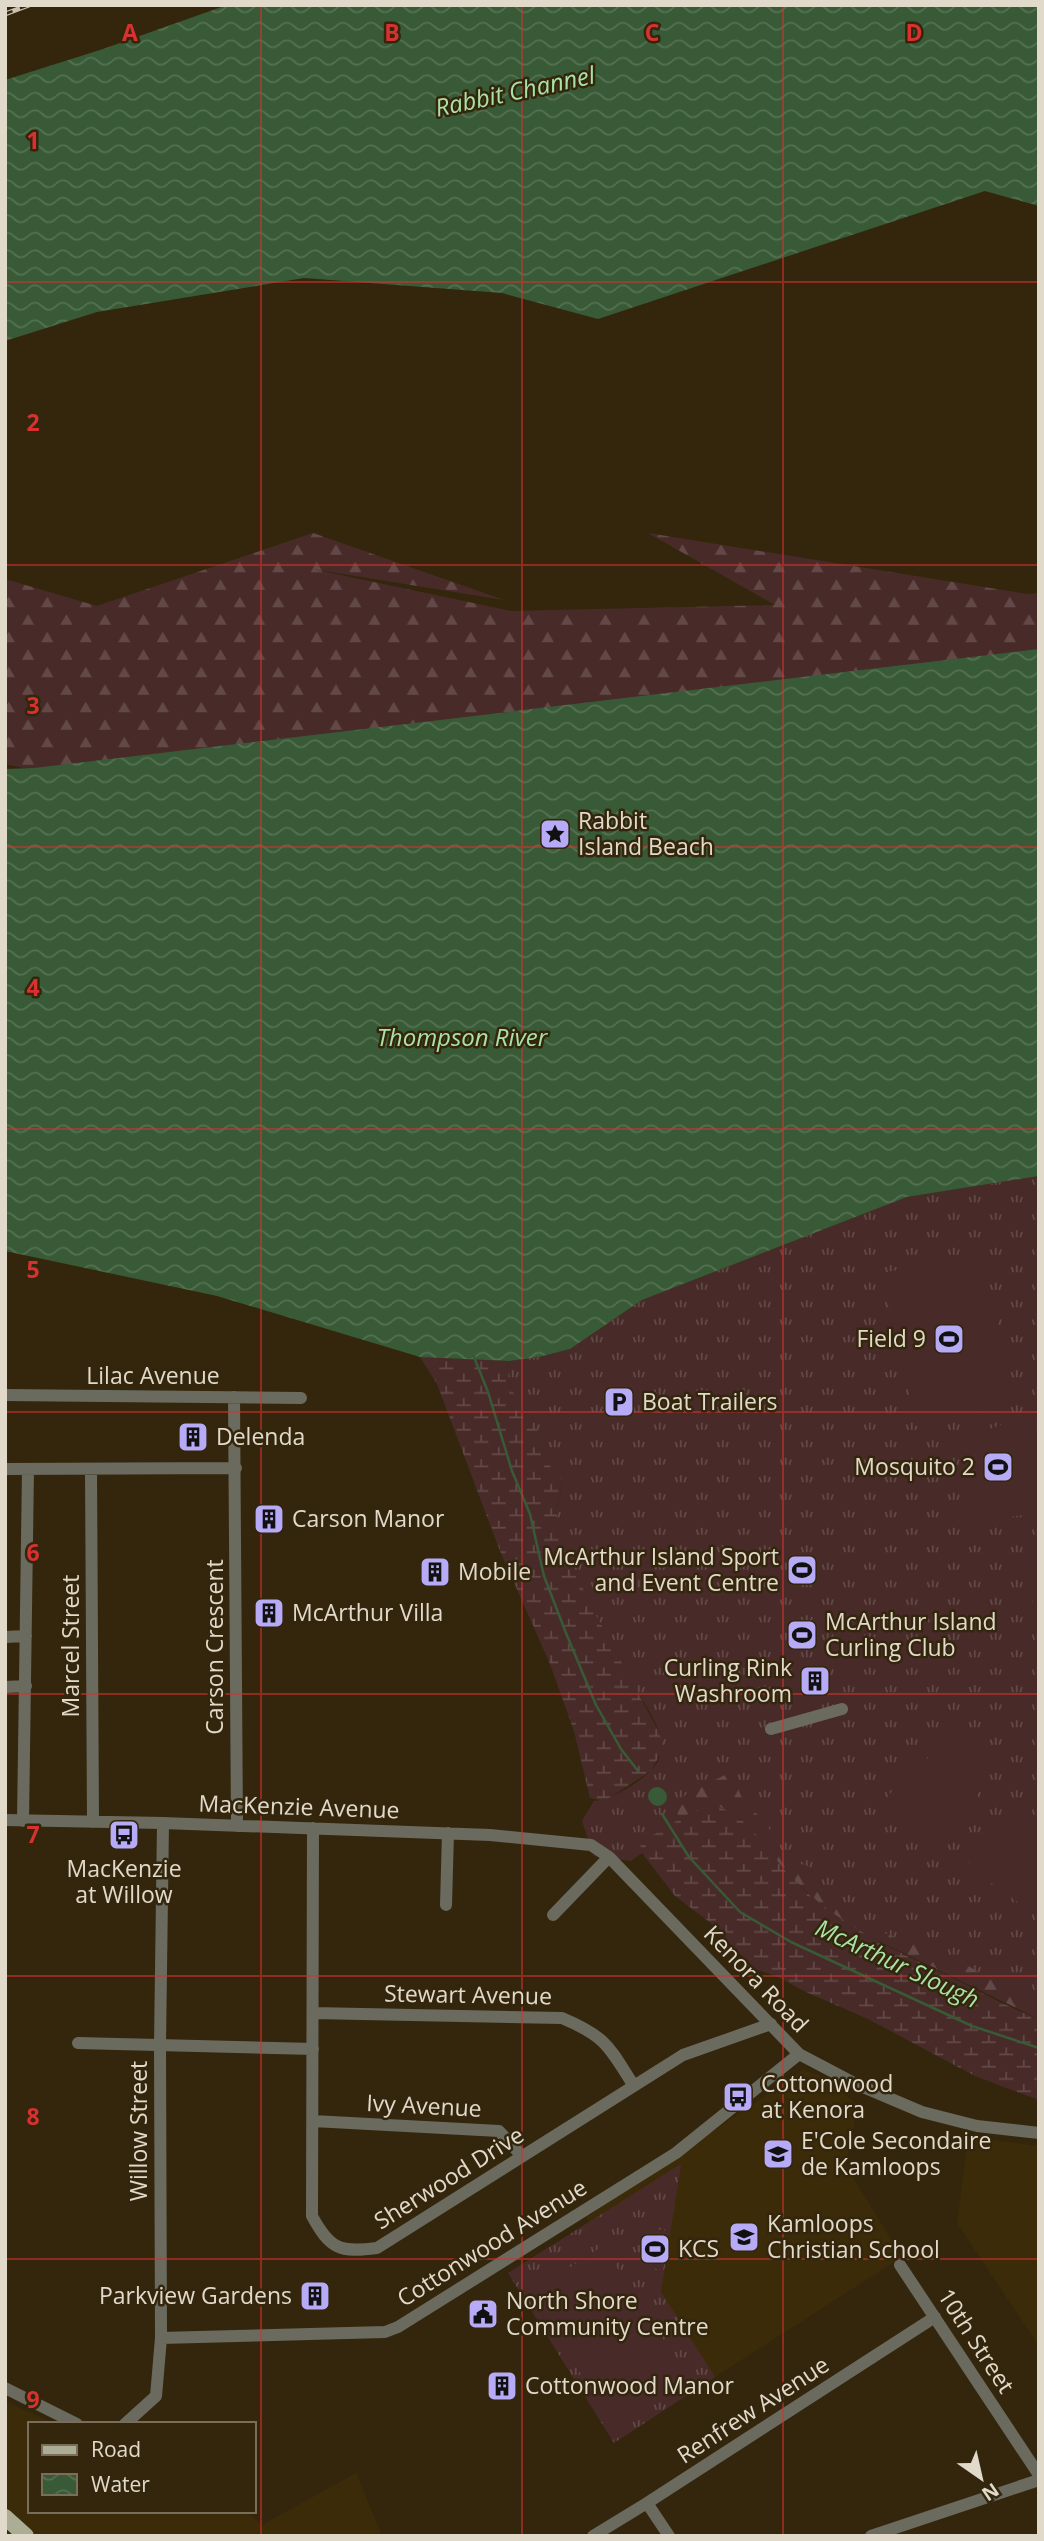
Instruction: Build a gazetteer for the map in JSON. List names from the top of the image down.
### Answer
{
  "streets": {
    "street": [
      "Lilac Avenue",
      "Marcel Street",
      "Carson Crescent",
      "MacKenzie Avenue",
      "Kenora Road",
      "Stewart Avenue",
      "Ivy Avenue",
      "Willow Street",
      "Sherwood Drive",
      "Cottonwood Avenue",
      "10th Street",
      "Renfrew Avenue"
    ]
  },
  "crossings": [
    ["Lilac Avenue", "Carson Crescent"],
    ["Marcel Street", "MacKenzie Avenue"],
    ["Carson Crescent", "MacKenzie Avenue"],
    ["MacKenzie Avenue", "Kenora Road"],
    ["MacKenzie Avenue", "Willow Street"],
    ["MacKenzie Avenue", "Sherwood Drive"],
    ["Kenora Road", "Sherwood Drive"],
    ["Kenora Road", "Cottonwood Avenue"],
    ["Stewart Avenue", "Sherwood Drive"],
    ["Ivy Avenue", "Sherwood Drive"],
    ["Willow Street", "Cottonwood Avenue"],
    ["10th Street", "Renfrew Avenue"]
  ],
  "water": ["Rabbit Channel", "Thompson River", "McArthur Slough"],
  "places": {
    "place": ["Rabbit Island Beach"],
    "sports": [
      "Field 9",
      "Mosquito 2",
      "McArthur Island Sport and Event Centre",
      "McArthur Island Curling Club",
      "KCS"
    ],
    "parking": ["Boat Trailers"],
    "building": [
      "Delenda",
      "Carson Manor",
      "Mobile",
      "McArthur Villa",
      "Curling Rink Washroom",
      "Parkview Gardens",
      "Cottonwood Manor"
    ],
    "bus stop": ["MacKenzie at Willow", "Cottonwood at Kenora"],
    "school or university": ["E'Cole Secondaire de Kamloops", "Kamloops Christian School"],
    "public building": ["North Shore Community Centre"]
  },
  "legend": ["Road", "Water"],
  "north": "bottom right",
  "grid": {
    "columns": [
      "A",
      "B",
      "C",
      "D"
    ],
    "rows": [
      "1",
      "2",
      "3",
      "4",
      "5",
      "6",
      "7",
      "8",
      "9"
    ]
  }
}
